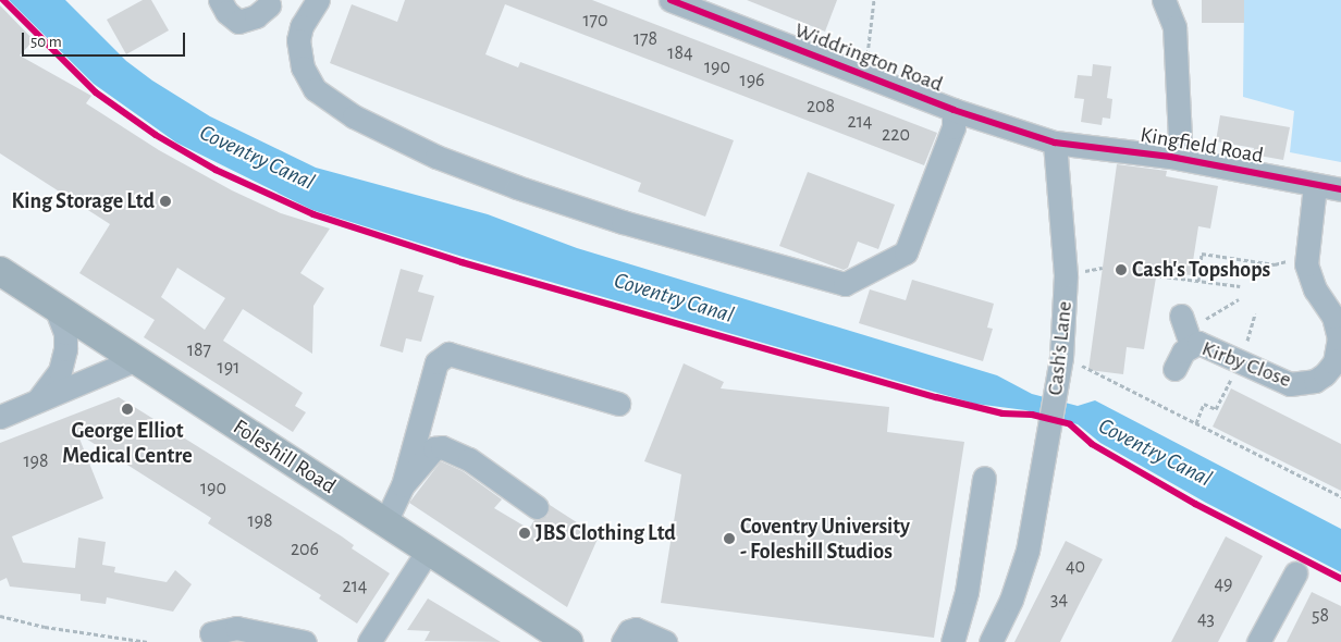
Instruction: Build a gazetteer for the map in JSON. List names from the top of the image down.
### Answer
{
  "streets": {
    "main road": ["Foleshill Road"],
    "street": [
      "Widdrington Road",
      "Kingfield Road",
      "Cash's Lane",
      "Kirby Close"
    ]
  },
  "crossings": [
    ["Widdrington Road", "Kingfield Road"],
    ["Widdrington Road", "Cash's Lane"],
    ["Kingfield Road", "Cash's Lane"],
    ["Kingfield Road", "Kirby Close"]
  ],
  "water": ["Coventry Canal"],
  "places": [
    "King Storage Ltd",
    "Cash's Topshops",
    "George Elliot Medical Centre",
    "JBS Clothing Ltd",
    "Coventry University - Foleshill Studios"
  ],
  "house_numbers": [
    "170",
    "178",
    "184",
    "190",
    "196",
    "208",
    "214",
    "220",
    "187",
    "191",
    "198",
    "190",
    "198",
    "206",
    "40",
    "49",
    "214",
    "34",
    "58",
    "43"
  ],
  "scale_bar": "50 m"
}
